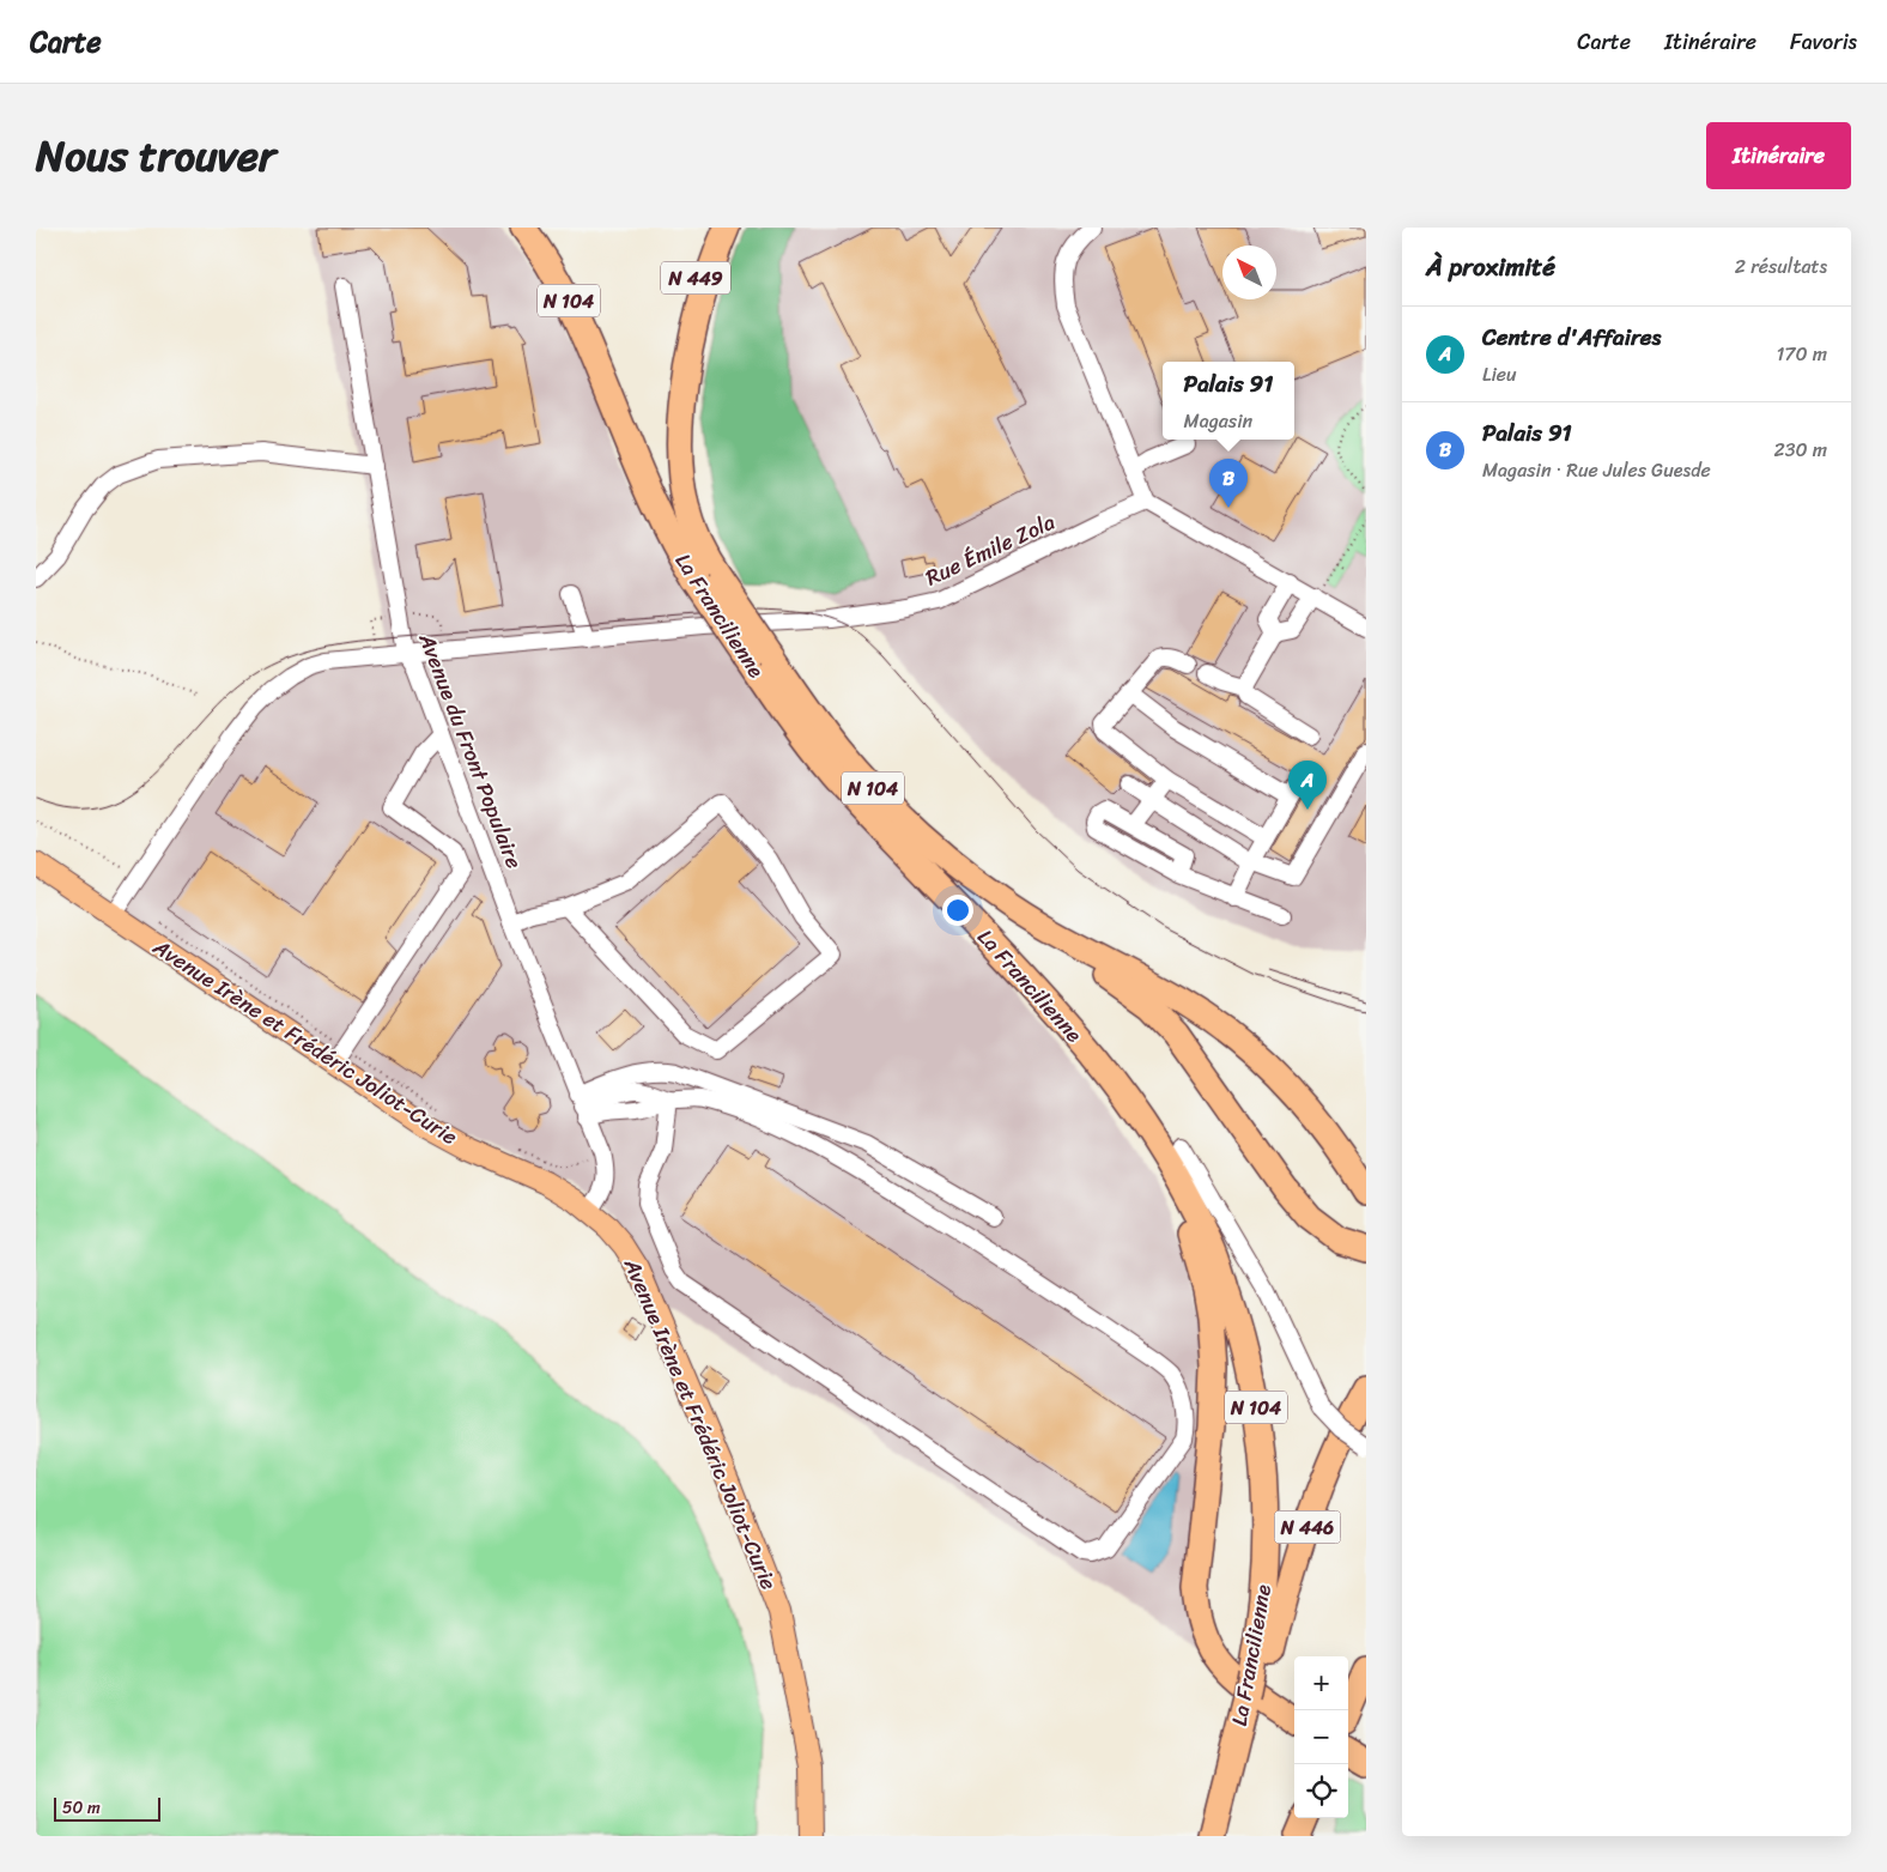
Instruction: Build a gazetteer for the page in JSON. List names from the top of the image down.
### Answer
{
  "streets": {
    "highway": [
      "N 449",
      "N 104",
      "La Francilienne",
      "N 446"
    ],
    "main road": ["Avenue Irène et Frédéric Joliot-Curie"],
    "street": ["Rue Émile Zola", "Avenue du Front Populaire"]
  },
  "crossings": [
    ["N 449", "La Francilienne"],
    ["Rue Émile Zola", "Avenue du Front Populaire"],
    ["Rue Émile Zola", "Avenue Irène et Frédéric Joliot-Curie"],
    ["La Francilienne", "N 446"],
    ["Avenue du Front Populaire", "Avenue Irène et Frédéric Joliot-Curie"]
  ],
  "scale_bar": "50 m",
  "north": "top left",
  "page": {
    "header": "Carte",
    "nav": ["Carte", "Itinéraire", "Favoris"],
    "title": "Nous trouver",
    "buttons": "Itinéraire",
    "heading": ["À proximité", "2 résultats"],
    "list": [
      {
        "mark": "A",
        "name": "Centre d'Affaires",
        "note": "Lieu",
        "value": "170 m"
      },
      {
        "mark": "B",
        "name": "Palais 91",
        "note": "Magasin · Rue Jules Guesde",
        "value": "230 m"
      }
    ],
    "popup": ["Palais 91", "Magasin"],
    "pins": ["B", "A"],
    "map_buttons": ["+", "−"],
    "scale": "50 m"
  }
}
